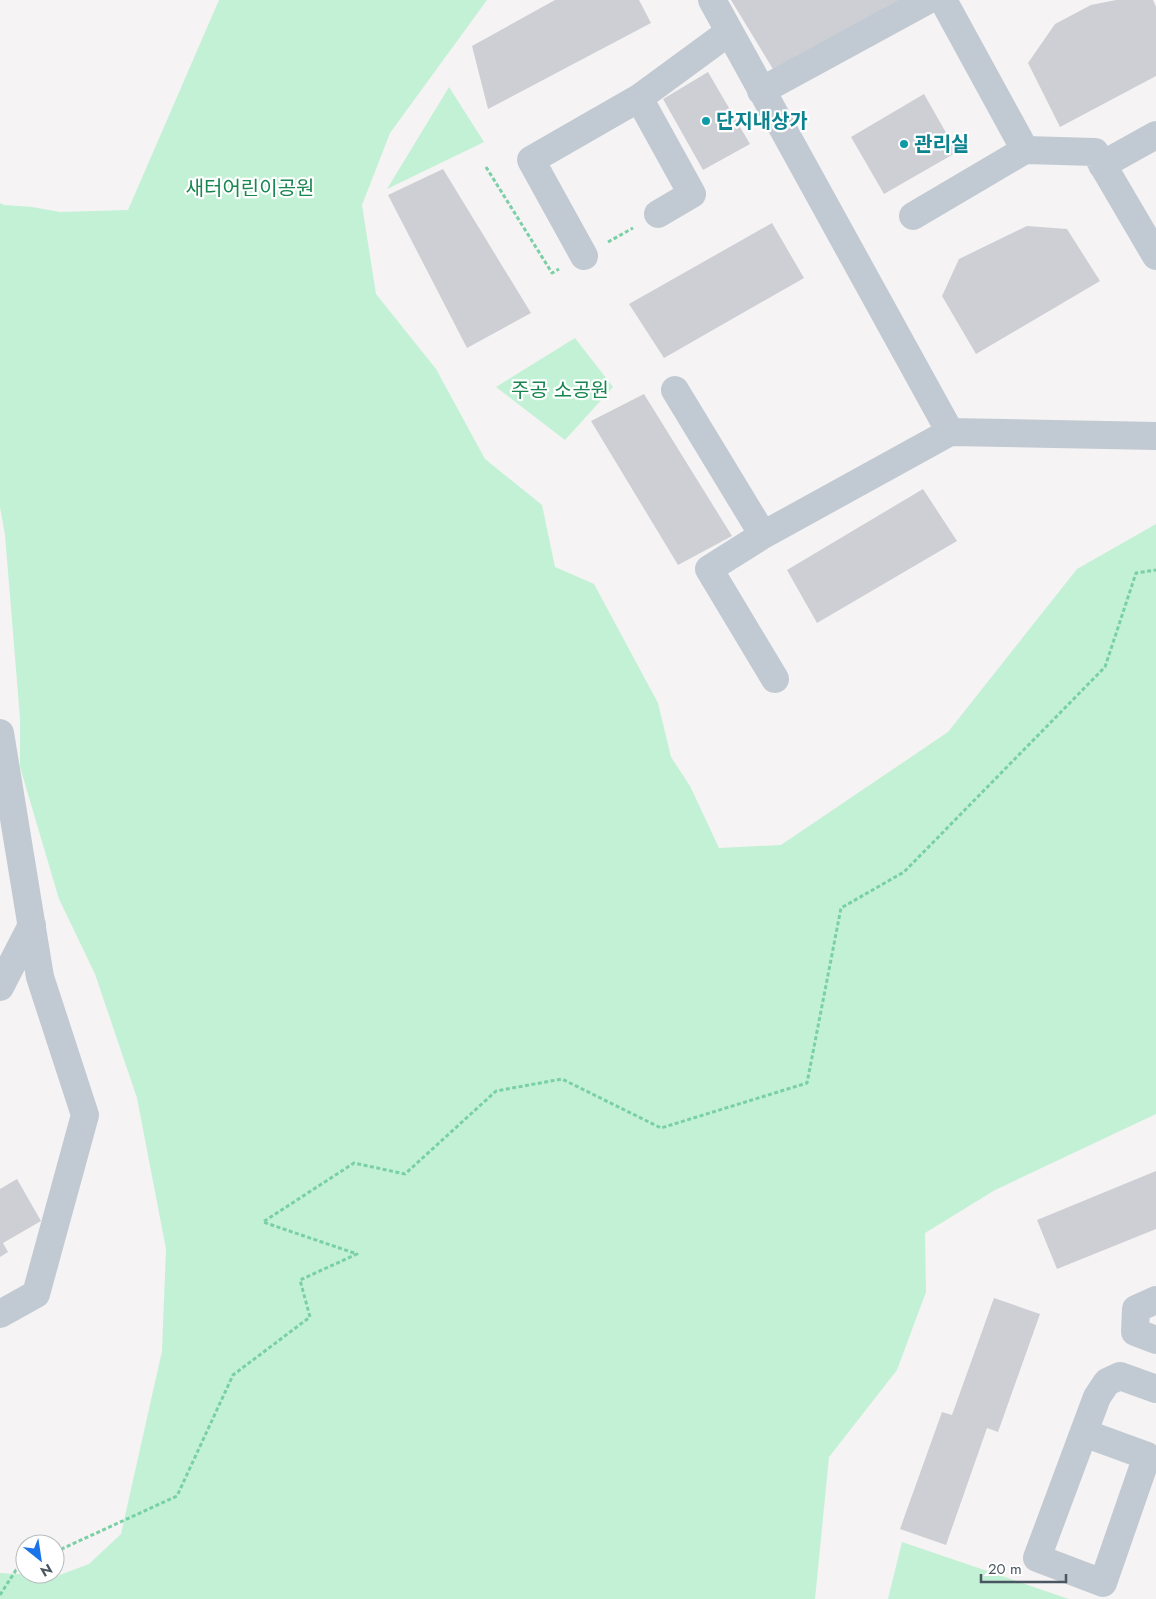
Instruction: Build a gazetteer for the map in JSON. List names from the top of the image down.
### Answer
{
  "parks": ["새터어린이공원", "주공 소공원"],
  "places": ["단지내상가", "관리실"],
  "scale_bar": "20 m",
  "north": "bottom right"
}
